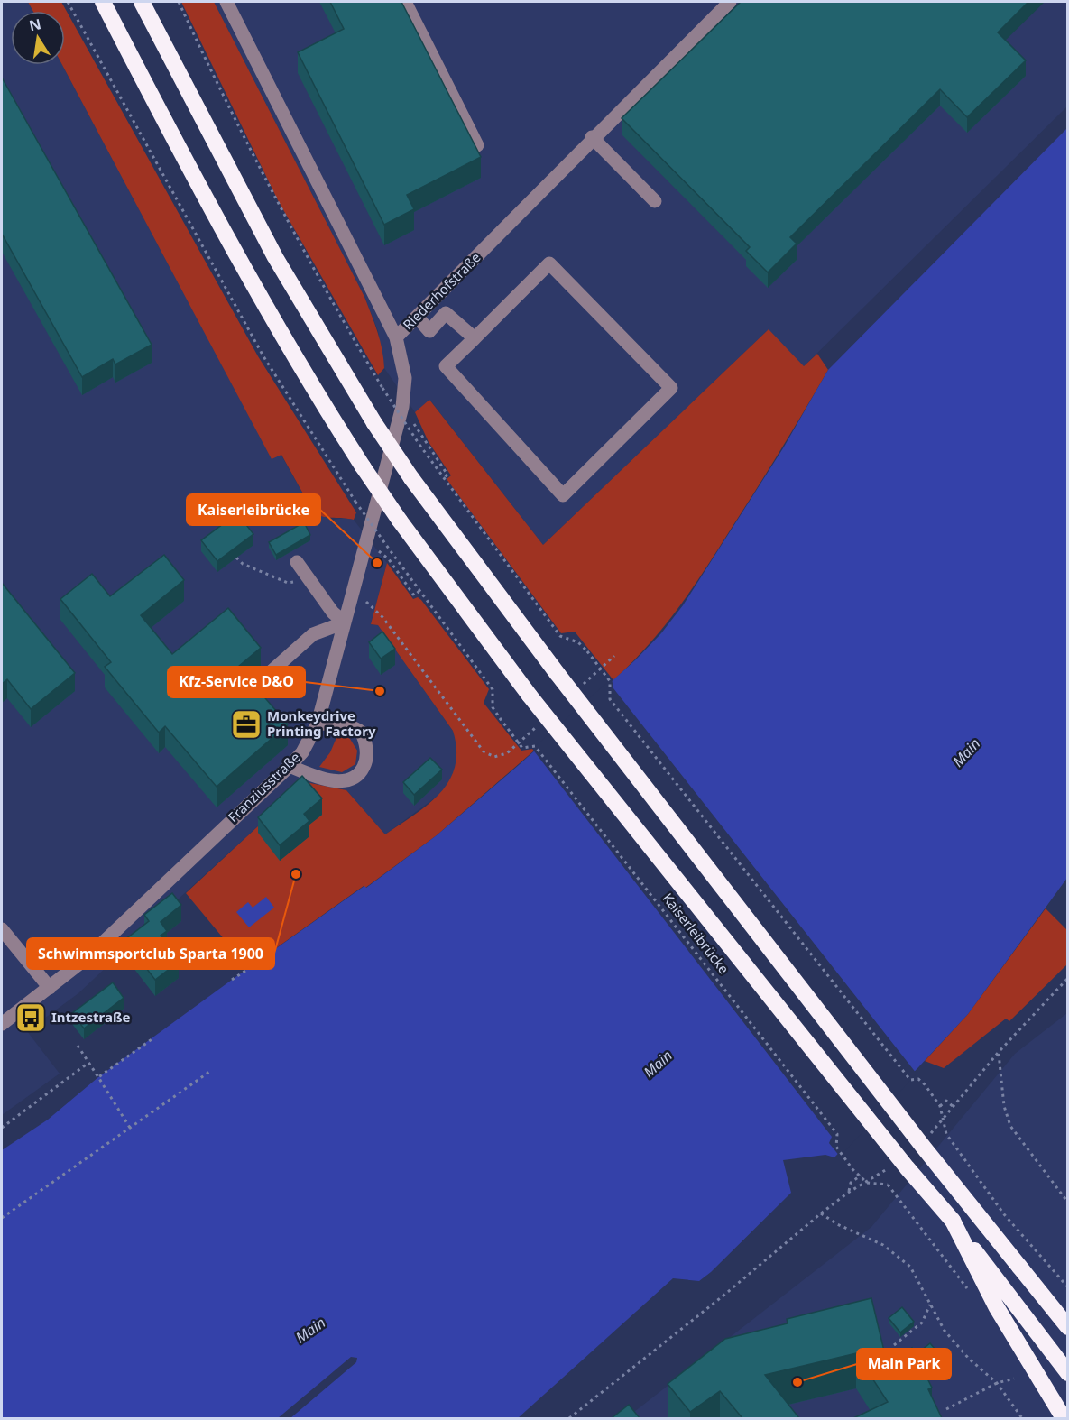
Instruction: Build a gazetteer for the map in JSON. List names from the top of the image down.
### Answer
{
  "streets": {
    "street": ["Riederhofstraße", "Franziusstraße"],
    "path": ["Kaiserleibrücke"]
  },
  "crossings": [
    ["Riederhofstraße", "Franziusstraße"]
  ],
  "water": ["Main"],
  "places": {
    "other": [
      "Kaiserleibrücke",
      "Kfz-Service D&O",
      "Schwimmsportclub Sparta 1900",
      "Main Park"
    ],
    "office": ["Monkeydrive Printing Factory"],
    "bus stop": ["Intzestraße"]
  },
  "north": "top"
}
